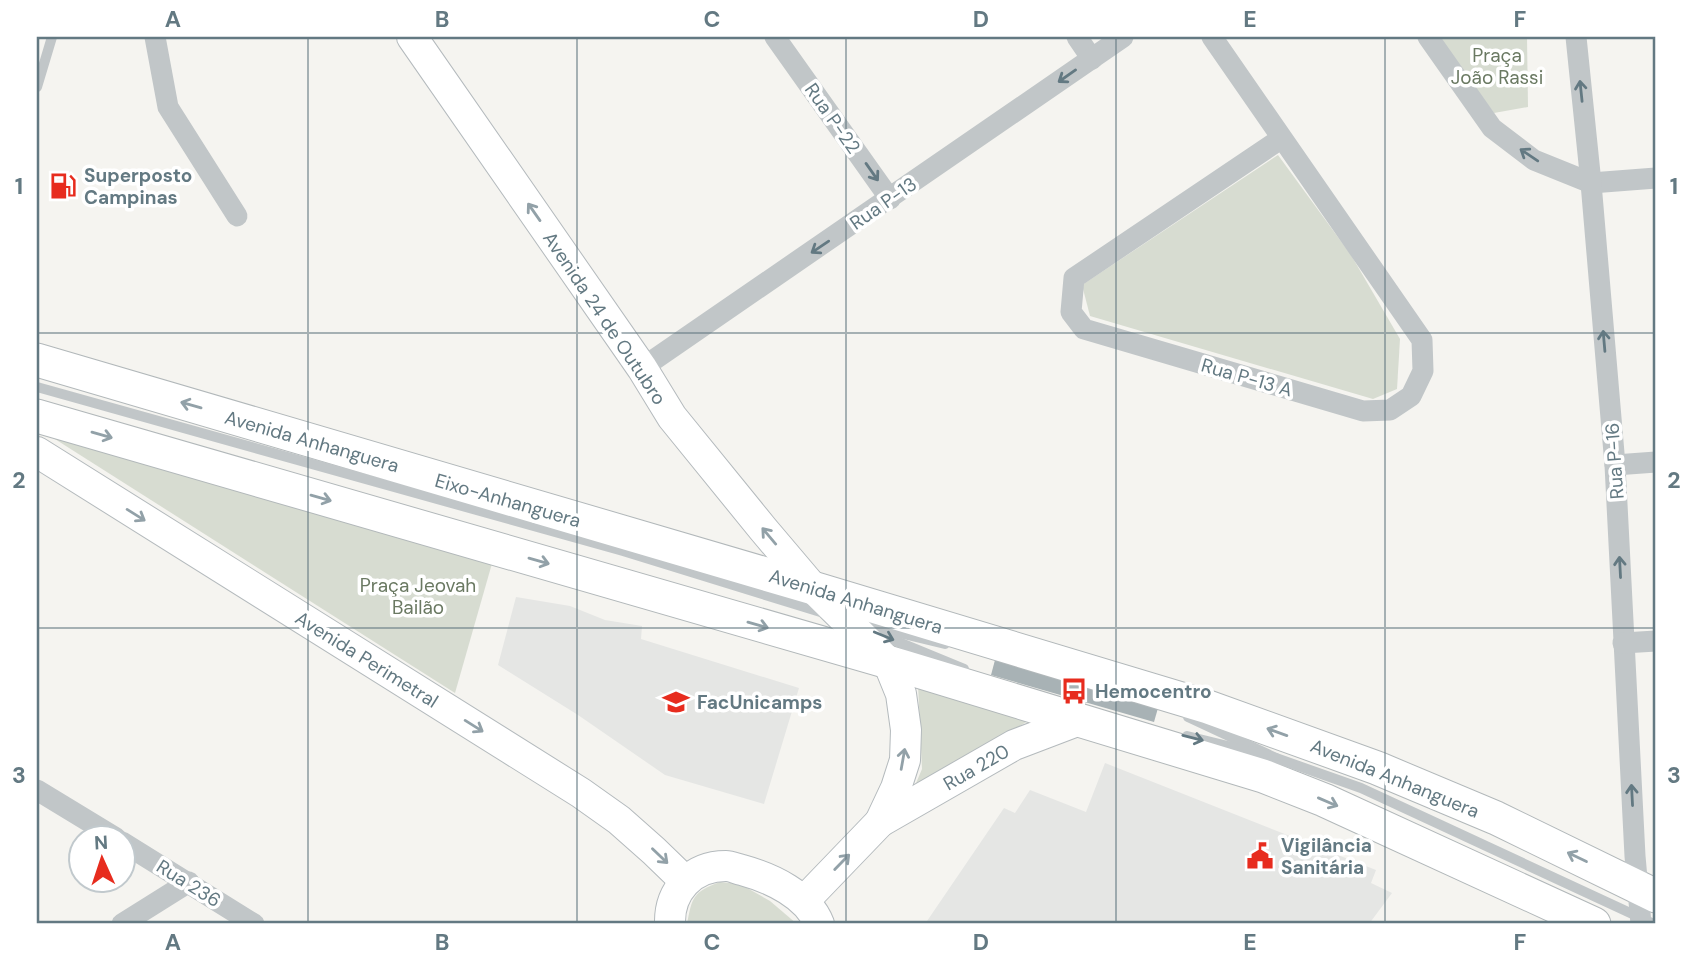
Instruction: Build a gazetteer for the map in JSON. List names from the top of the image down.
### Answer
{
  "streets": {
    "main road": ["Avenida Anhanguera"],
    "street": [
      "Rua P-22",
      "Rua P-13",
      "Avenida 24 de Outubro",
      "Rua P-13 A",
      "Rua P-16",
      "Avenida Perimetral",
      "Rua 220",
      "Rua 236"
    ],
    "lane": ["Eixo-Anhanguera"]
  },
  "crossings": [
    ["Rua P-22", "Rua P-13"],
    ["Rua P-13", "Avenida 24 de Outubro"],
    ["Avenida 24 de Outubro", "Avenida Anhanguera"],
    ["Avenida 24 de Outubro", "Rua 220"],
    ["Avenida Anhanguera", "Rua P-16"],
    ["Avenida Anhanguera", "Rua 220"],
    ["Eixo-Anhanguera", "Rua 220"]
  ],
  "one_way": [
    "Rua P-22",
    "Rua P-13",
    "Avenida 24 de Outubro",
    "Rua P-16",
    "Avenida Perimetral",
    "Rua 220"
  ],
  "parks": ["Praça João Rassi", "Praça Jeovah Bailão"],
  "places": {
    "fuel station": ["Superposto Campinas"],
    "bus stop": ["Hemocentro"],
    "school or university": ["FacUnicamps"],
    "public building": ["Vigilância Sanitária"]
  },
  "north": "top",
  "grid": {
    "columns": [
      "A",
      "B",
      "C",
      "D",
      "E",
      "F"
    ],
    "rows": ["1", "2", "3"]
  }
}
